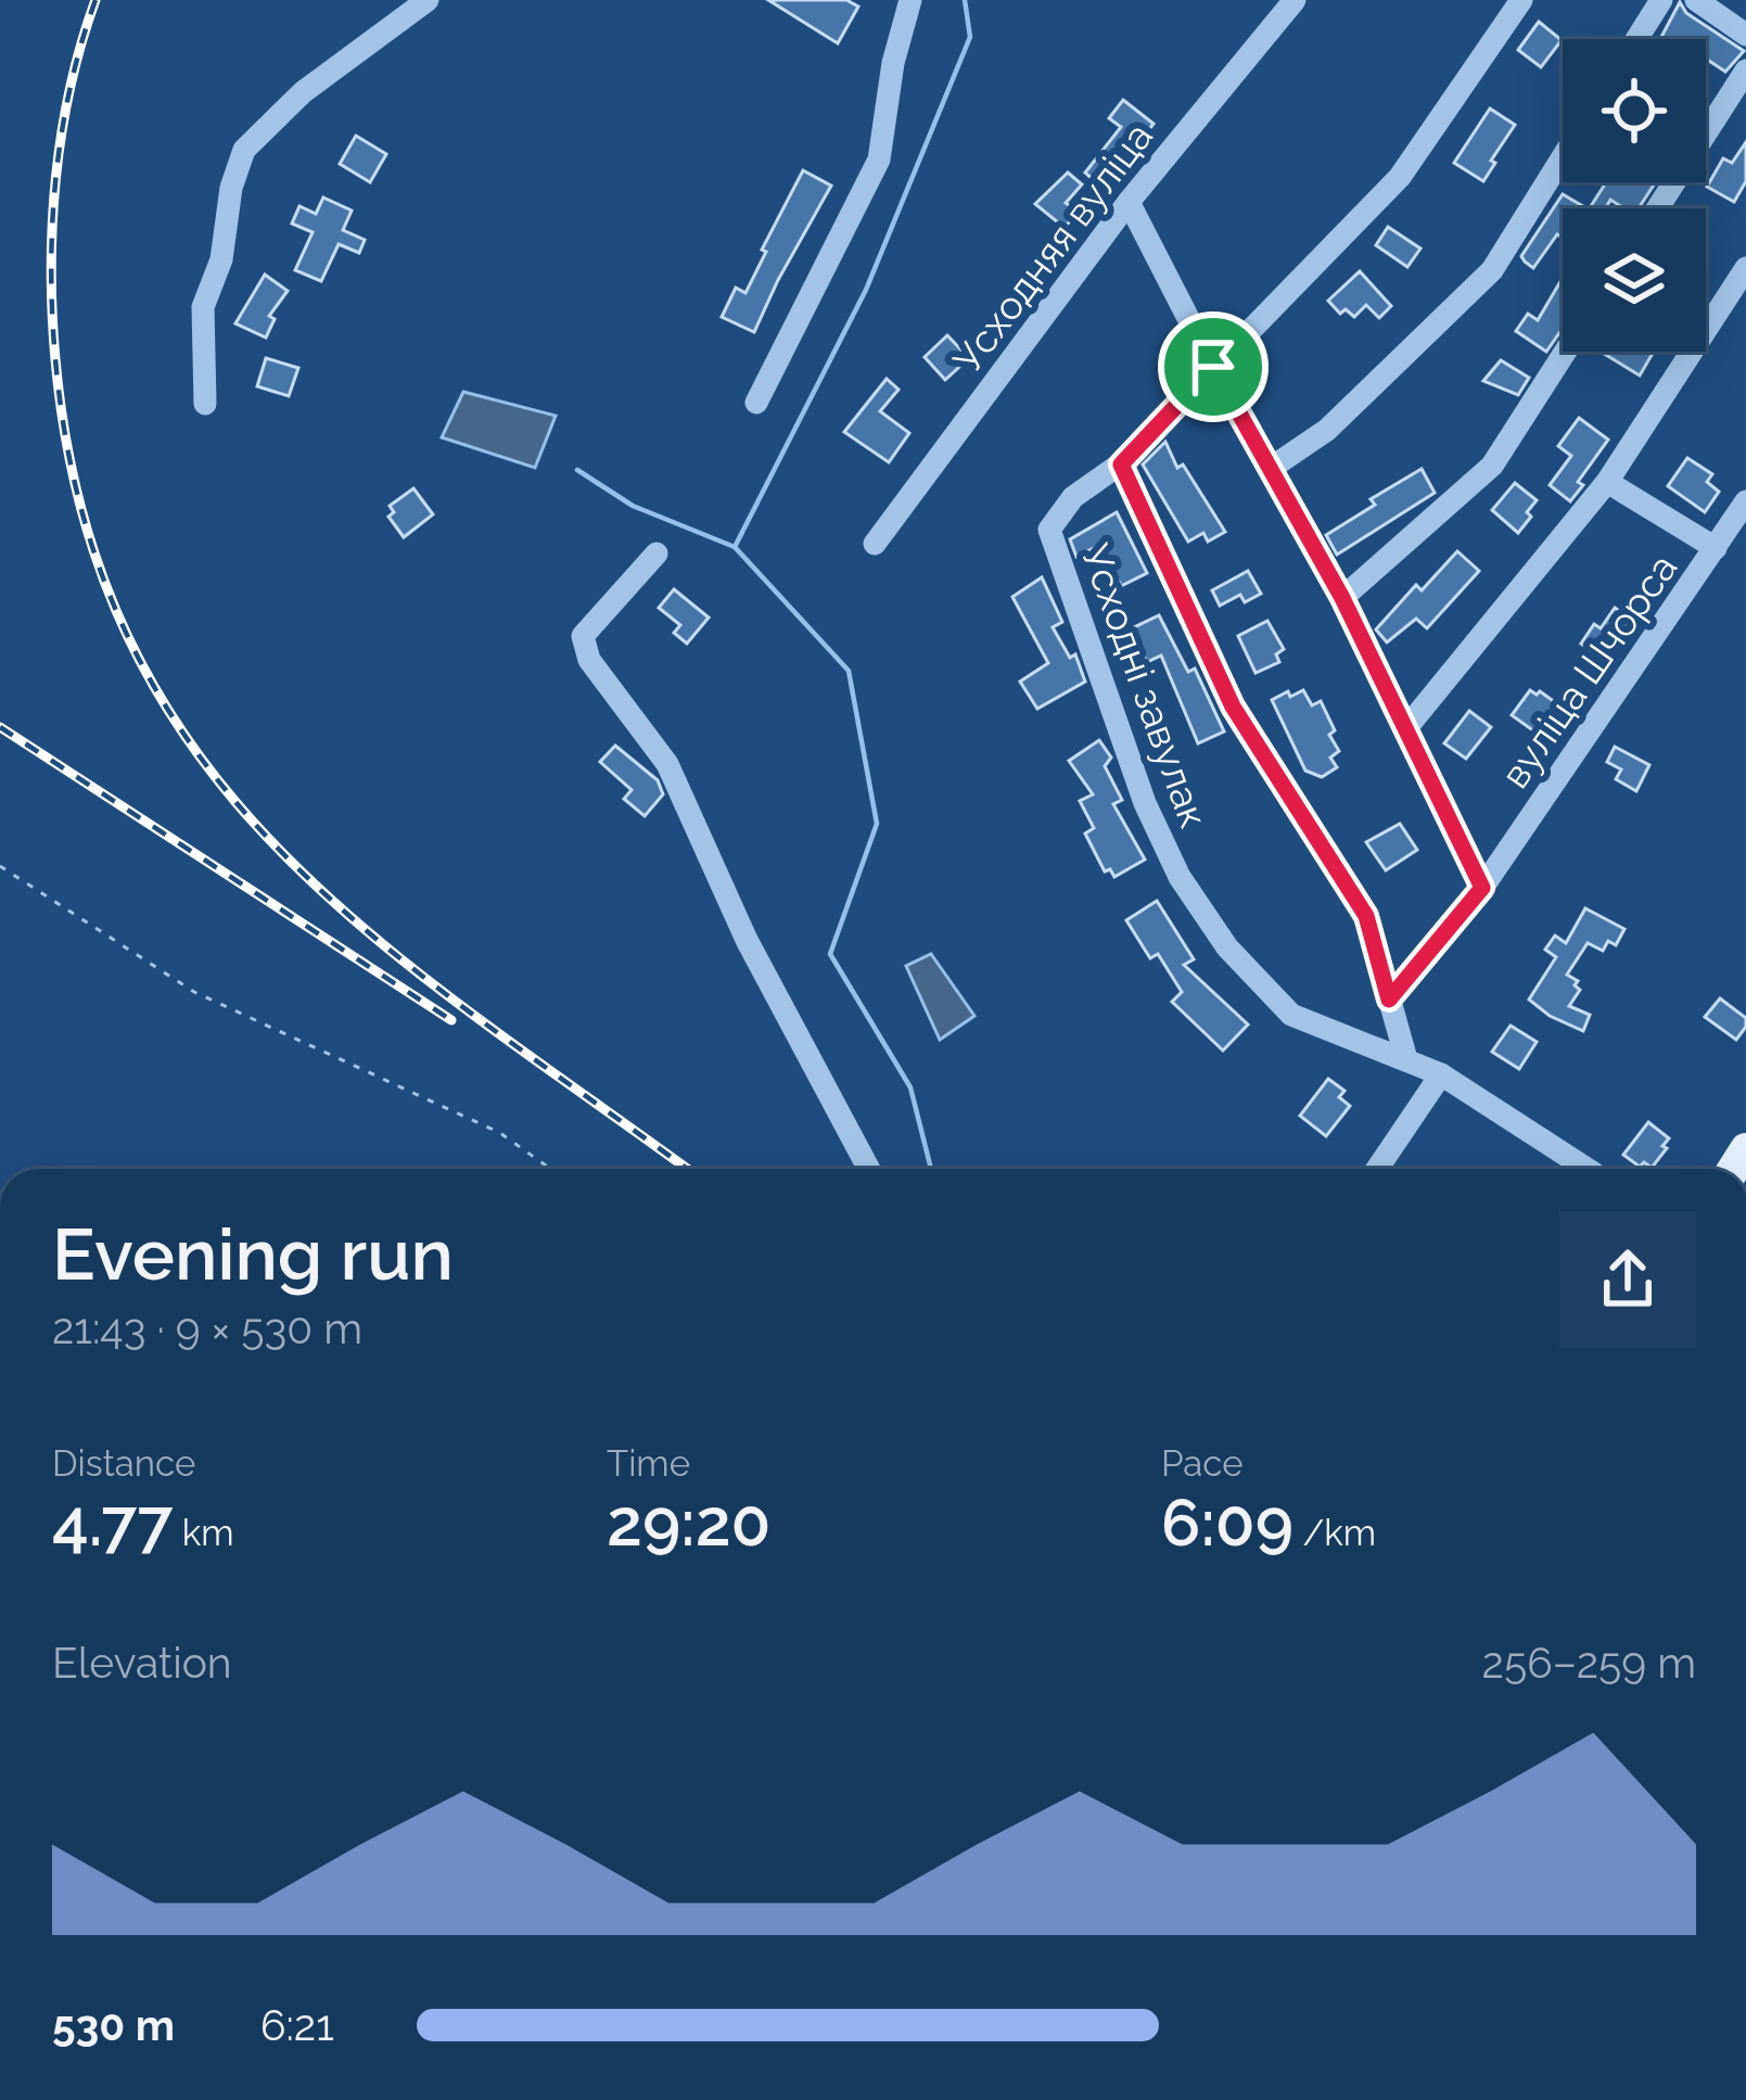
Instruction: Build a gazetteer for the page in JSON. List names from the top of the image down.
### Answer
{
  "streets": {
    "street": ["Усходняя вуліца", "вуліца Шчорса", "Усходні завулак"]
  },
  "page": {
    "heading": ["Evening run", "21:43 · 9 × 530 m"],
    "stats": [
      ["Distance", "4.77 km"],
      ["Time", "29:20"],
      ["Pace", "6:09 /km"]
    ],
    "chart": ["Elevation", "256–259 m"],
    "list": [
      {
        "name": "530 m",
        "note": "6:21"
      }
    ]
  }
}
